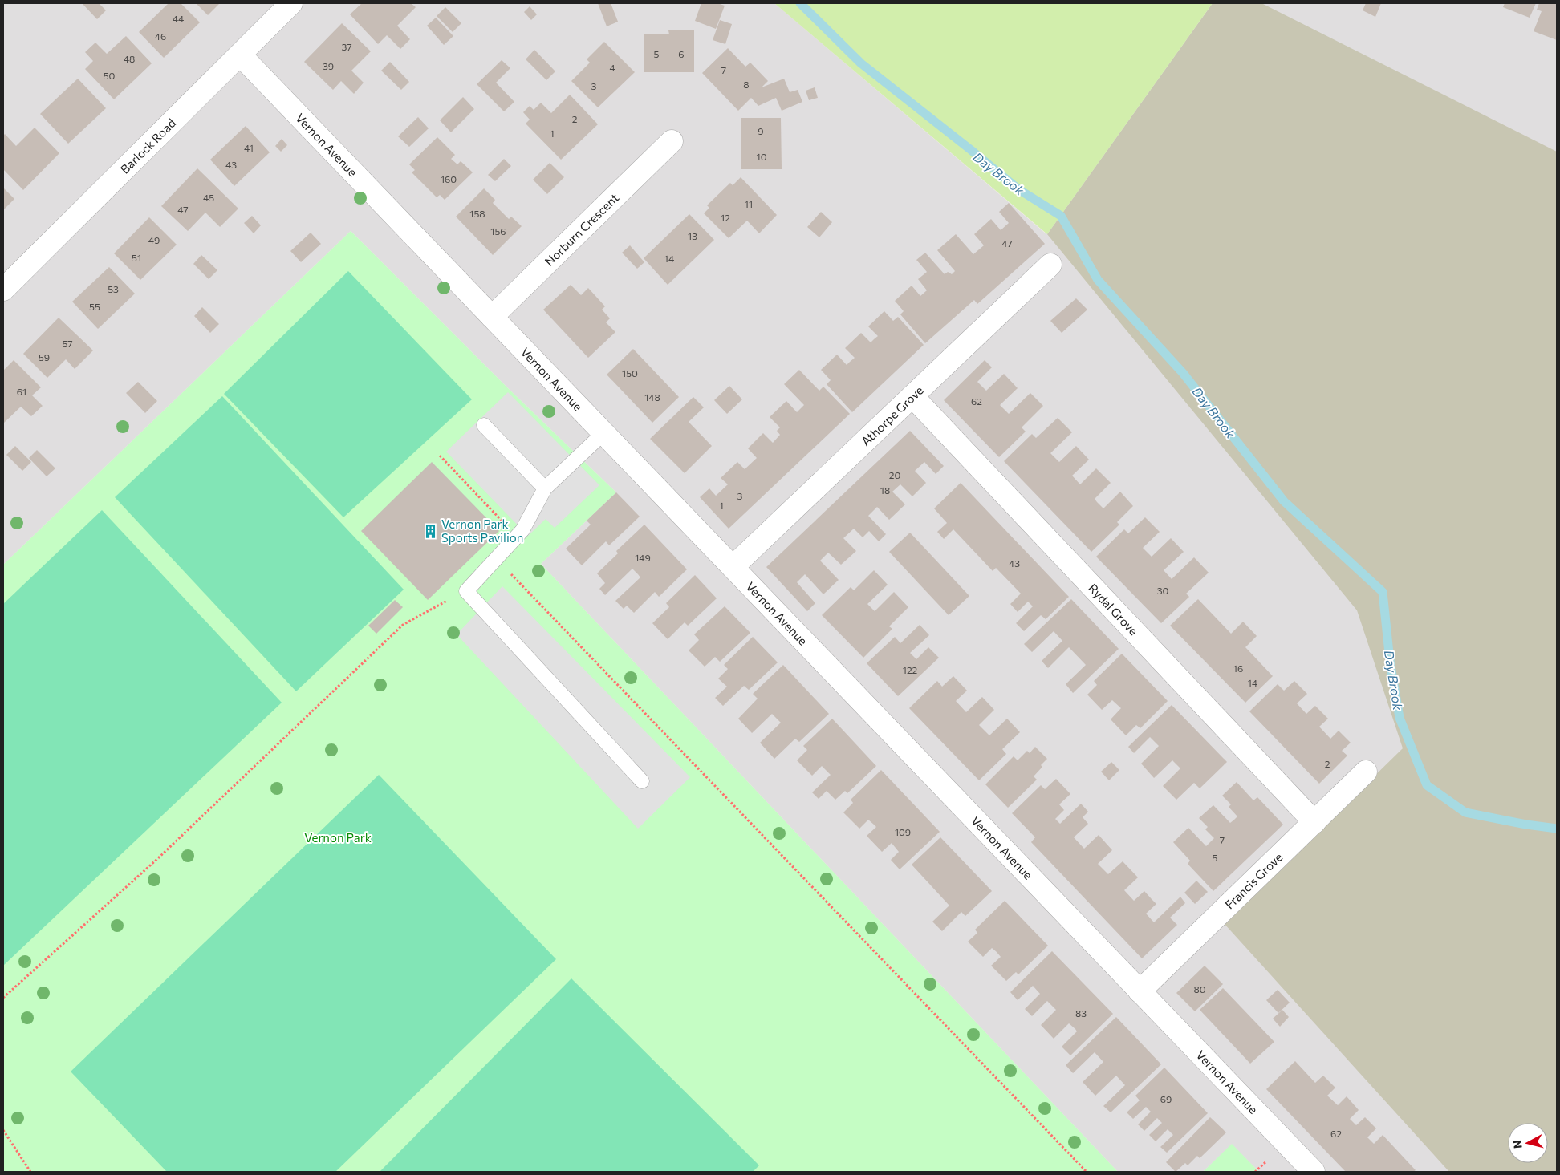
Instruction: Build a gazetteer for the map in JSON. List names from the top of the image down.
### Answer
{
  "streets": {
    "street": [
      "Vernon Avenue",
      "Barlock Road",
      "Norburn Crescent",
      "Athorpe Grove",
      "Rydal Grove",
      "Francis Grove"
    ]
  },
  "crossings": [
    ["Vernon Avenue", "Barlock Road"],
    ["Vernon Avenue", "Norburn Crescent"],
    ["Vernon Avenue", "Athorpe Grove"],
    ["Vernon Avenue", "Francis Grove"],
    ["Athorpe Grove", "Rydal Grove"],
    ["Rydal Grove", "Francis Grove"]
  ],
  "water": ["Day Brook"],
  "parks": ["Vernon Park"],
  "places": {
    "building": ["Vernon Park Sports Pavilion"]
  },
  "house_numbers": [
    "44",
    "46",
    "37",
    "5",
    "6",
    "48",
    "39",
    "4",
    "7",
    "50",
    "8",
    "3",
    "2",
    "9",
    "1",
    "41",
    "10",
    "43",
    "160",
    "45",
    "11",
    "47",
    "158",
    "12",
    "156",
    "13",
    "49",
    "47",
    "51",
    "14",
    "53",
    "55",
    "57",
    "59",
    "150",
    "61",
    "148",
    "62",
    "20",
    "18",
    "3",
    "1",
    "149",
    "43",
    "30",
    "16",
    "122",
    "14",
    "2",
    "109",
    "7",
    "5",
    "80",
    "83",
    "69",
    "62"
  ],
  "north": "left"
}
